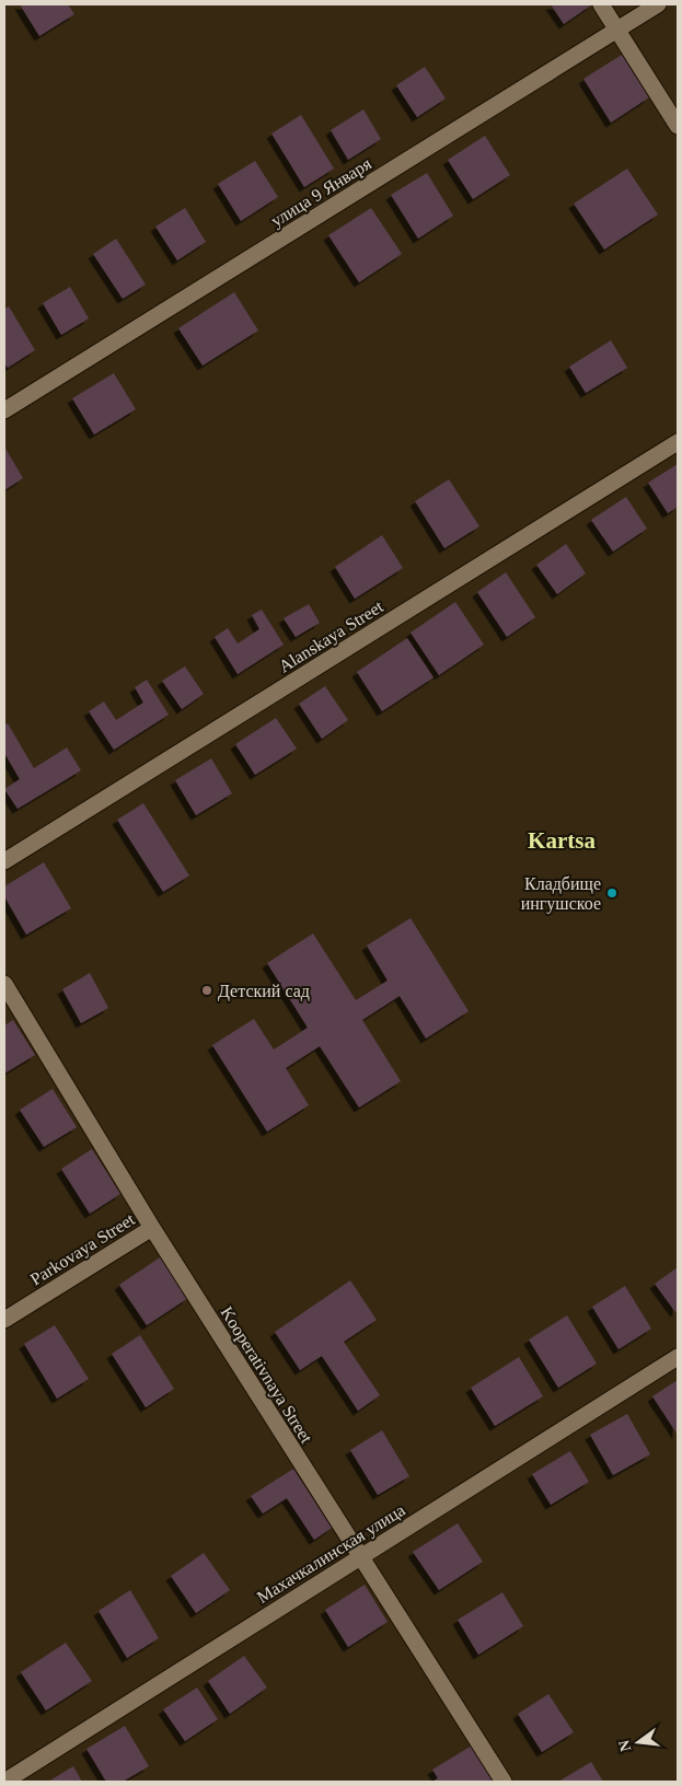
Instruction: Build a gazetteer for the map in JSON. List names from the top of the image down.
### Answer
{
  "streets": {
    "street": [
      "улица 9 Января",
      "Alanskaya Street",
      "Parkovaya Street",
      "Kooperativnaya Street",
      "Махачкалинская улица"
    ]
  },
  "crossings": [
    ["Parkovaya Street", "Kooperativnaya Street"],
    ["Kooperativnaya Street", "Махачкалинская улица"]
  ],
  "districts": ["Kartsa"],
  "places": ["Кладбище ингушское", "Детский сад"],
  "north": "left"
}
